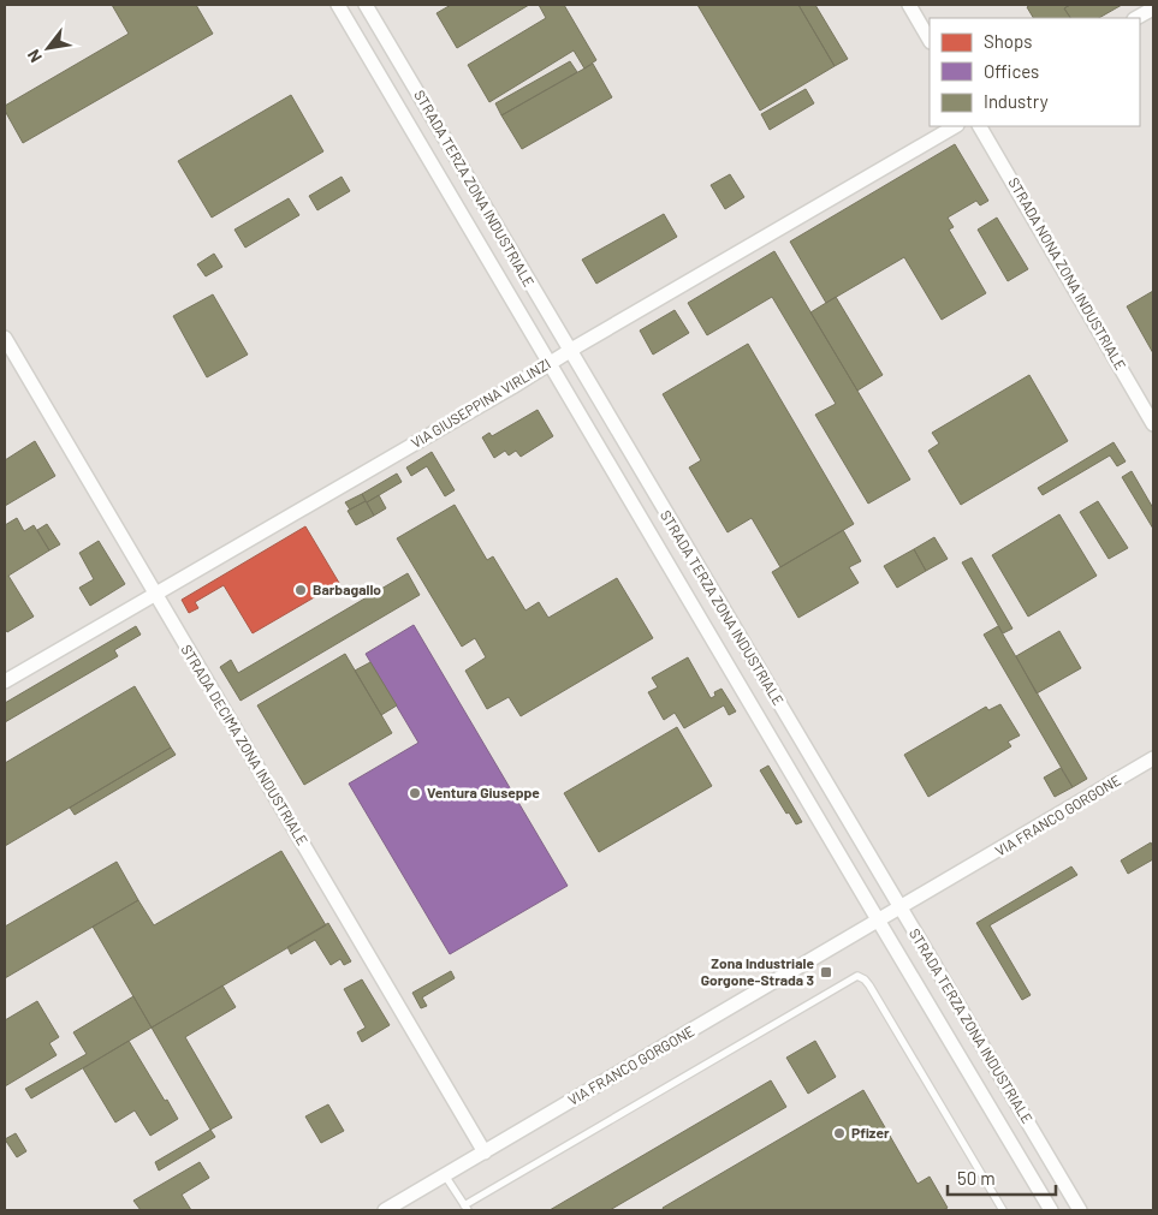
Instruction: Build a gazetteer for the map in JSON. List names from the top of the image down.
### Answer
{
  "streets": {
    "street": [
      "STRADA TERZA ZONA INDUSTRIALE",
      "STRADA NONA ZONA INDUSTRIALE",
      "VIA GIUSEPPINA VIRLINZI",
      "STRADA DECIMA ZONA INDUSTRIALE",
      "VIA FRANCO GORGONE"
    ]
  },
  "crossings": [
    ["STRADA TERZA ZONA INDUSTRIALE", "VIA GIUSEPPINA VIRLINZI"],
    ["STRADA TERZA ZONA INDUSTRIALE", "VIA FRANCO GORGONE"],
    ["VIA GIUSEPPINA VIRLINZI", "STRADA DECIMA ZONA INDUSTRIALE"],
    ["STRADA DECIMA ZONA INDUSTRIALE", "VIA FRANCO GORGONE"]
  ],
  "places": {
    "other": ["Barbagallo", "Ventura Giuseppe", "Pfizer"],
    "transit": ["Zona Industriale Gorgone-Strada 3"]
  },
  "legend": ["Shops", "Offices", "Industry"],
  "scale_bar": "50 m",
  "north": "bottom left"
}
